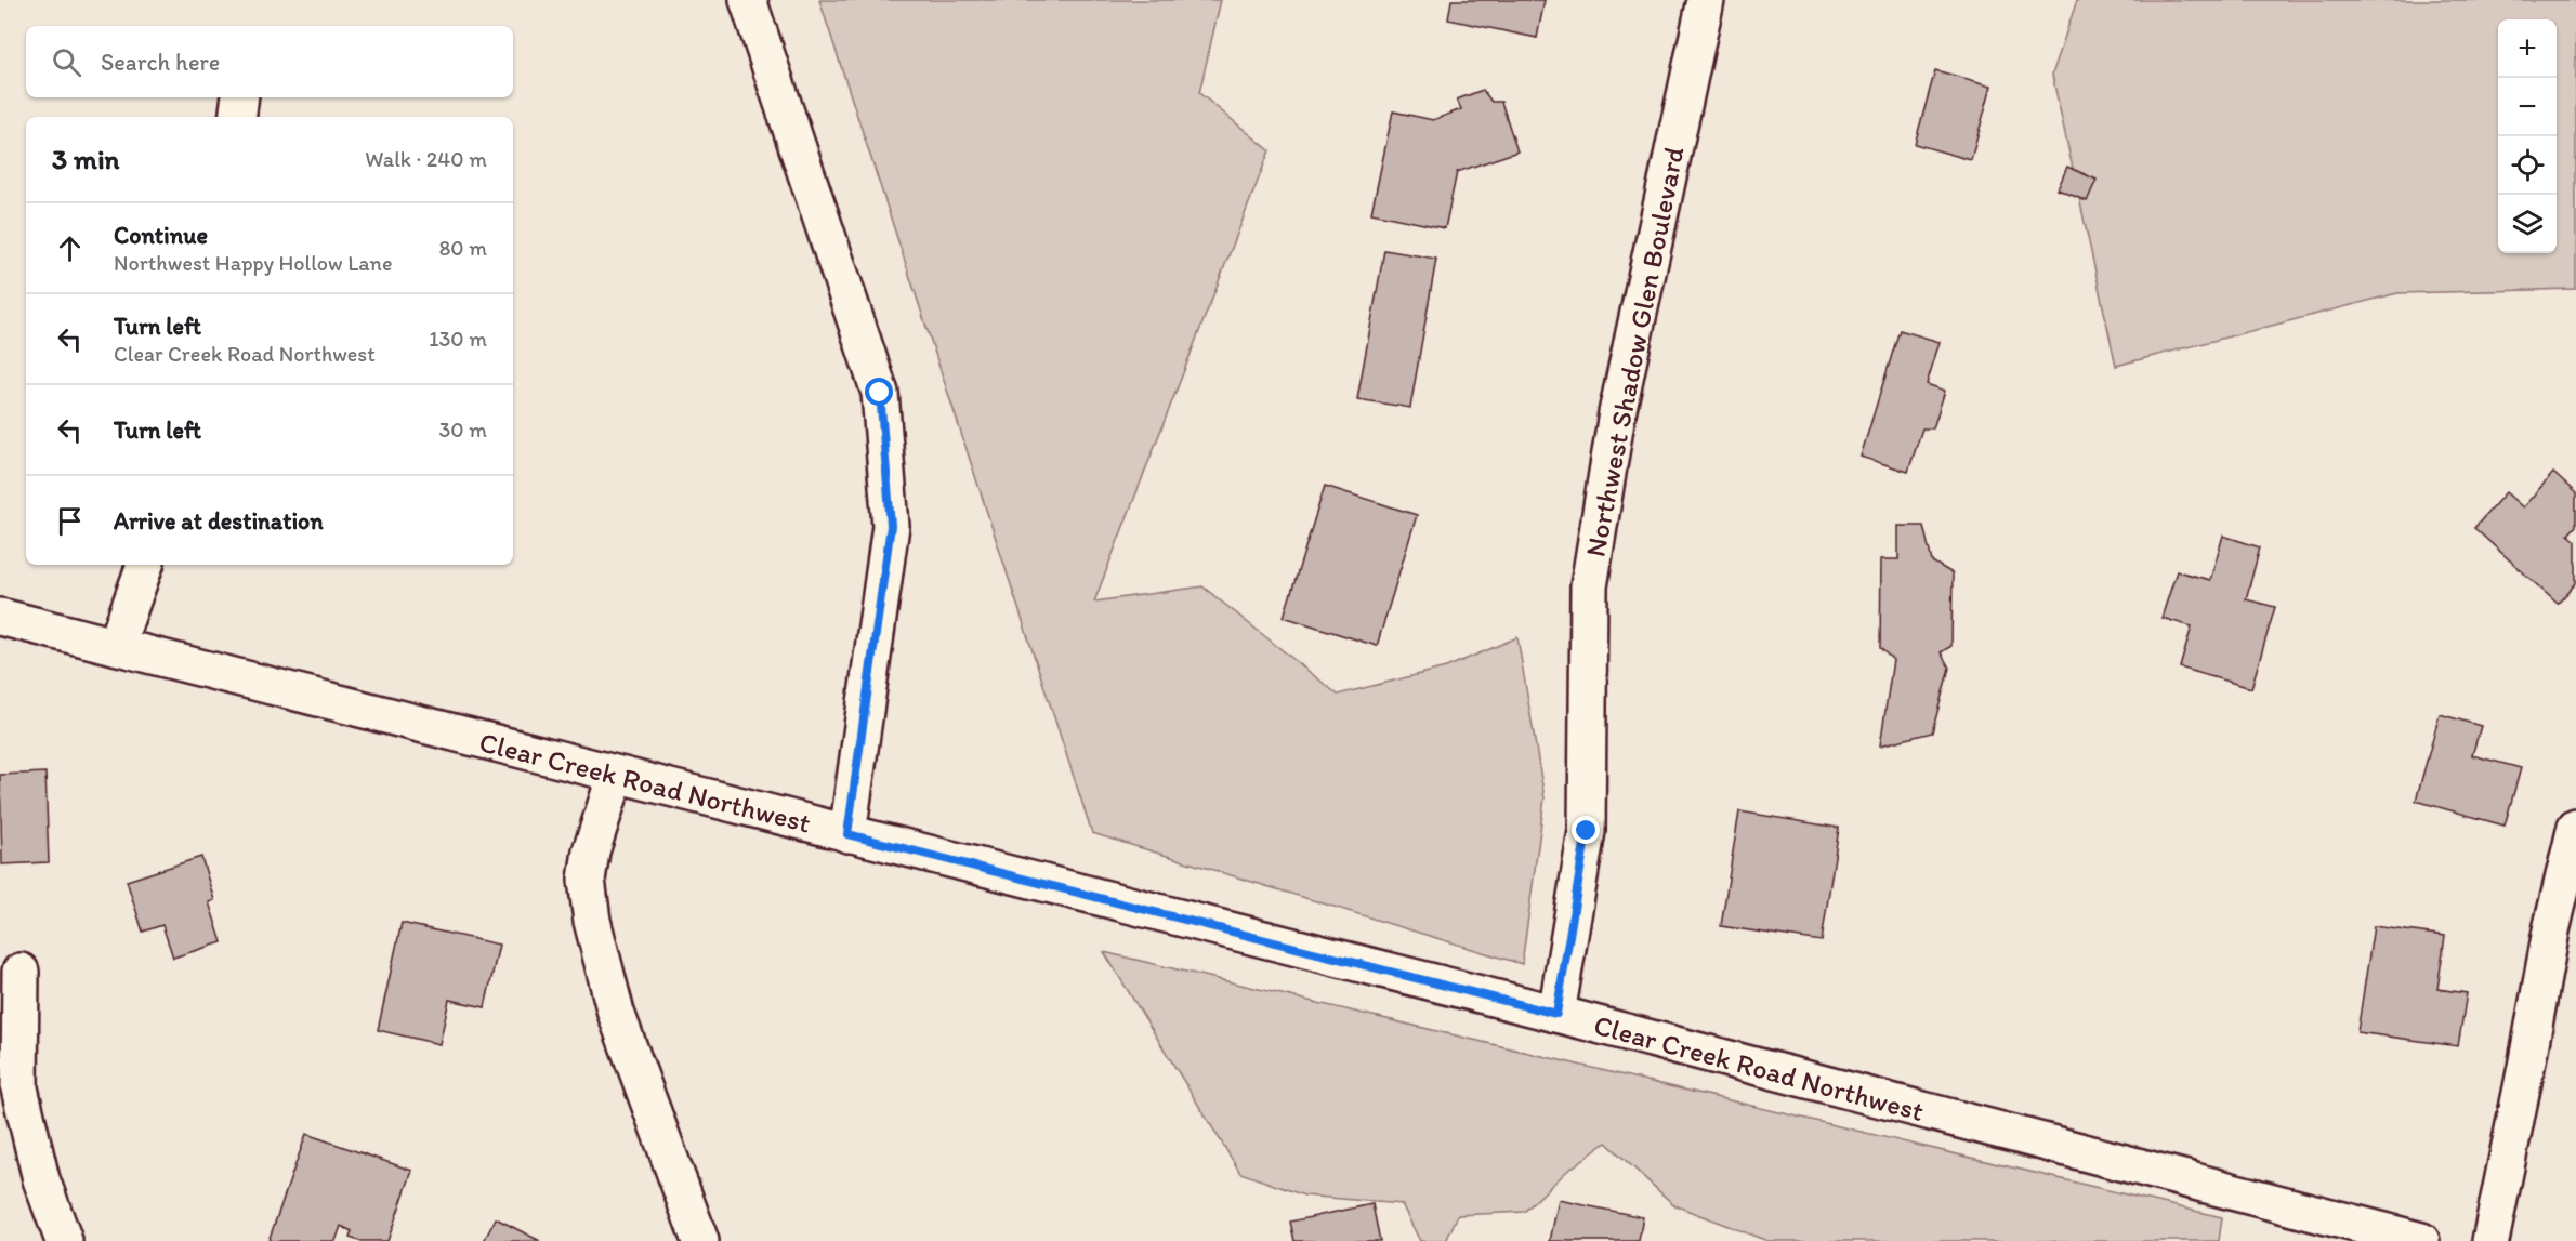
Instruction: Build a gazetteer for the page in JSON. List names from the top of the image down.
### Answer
{
  "streets": {
    "street": ["Northwest Shadow Glen Boulevard", "Clear Creek Road Northwest"]
  },
  "crossings": [
    ["Northwest Shadow Glen Boulevard", "Clear Creek Road Northwest"]
  ],
  "page": {
    "map_buttons": ["+", "−"],
    "search": "Search here",
    "heading": ["3 min", "Walk · 240 m"],
    "list": [
      ["Continue", "Northwest Happy Hollow Lane", "80 m"],
      ["Turn left", "Clear Creek Road Northwest", "130 m"],
      ["Turn left", "30 m"],
      "Arrive at destination"
    ]
  }
}
